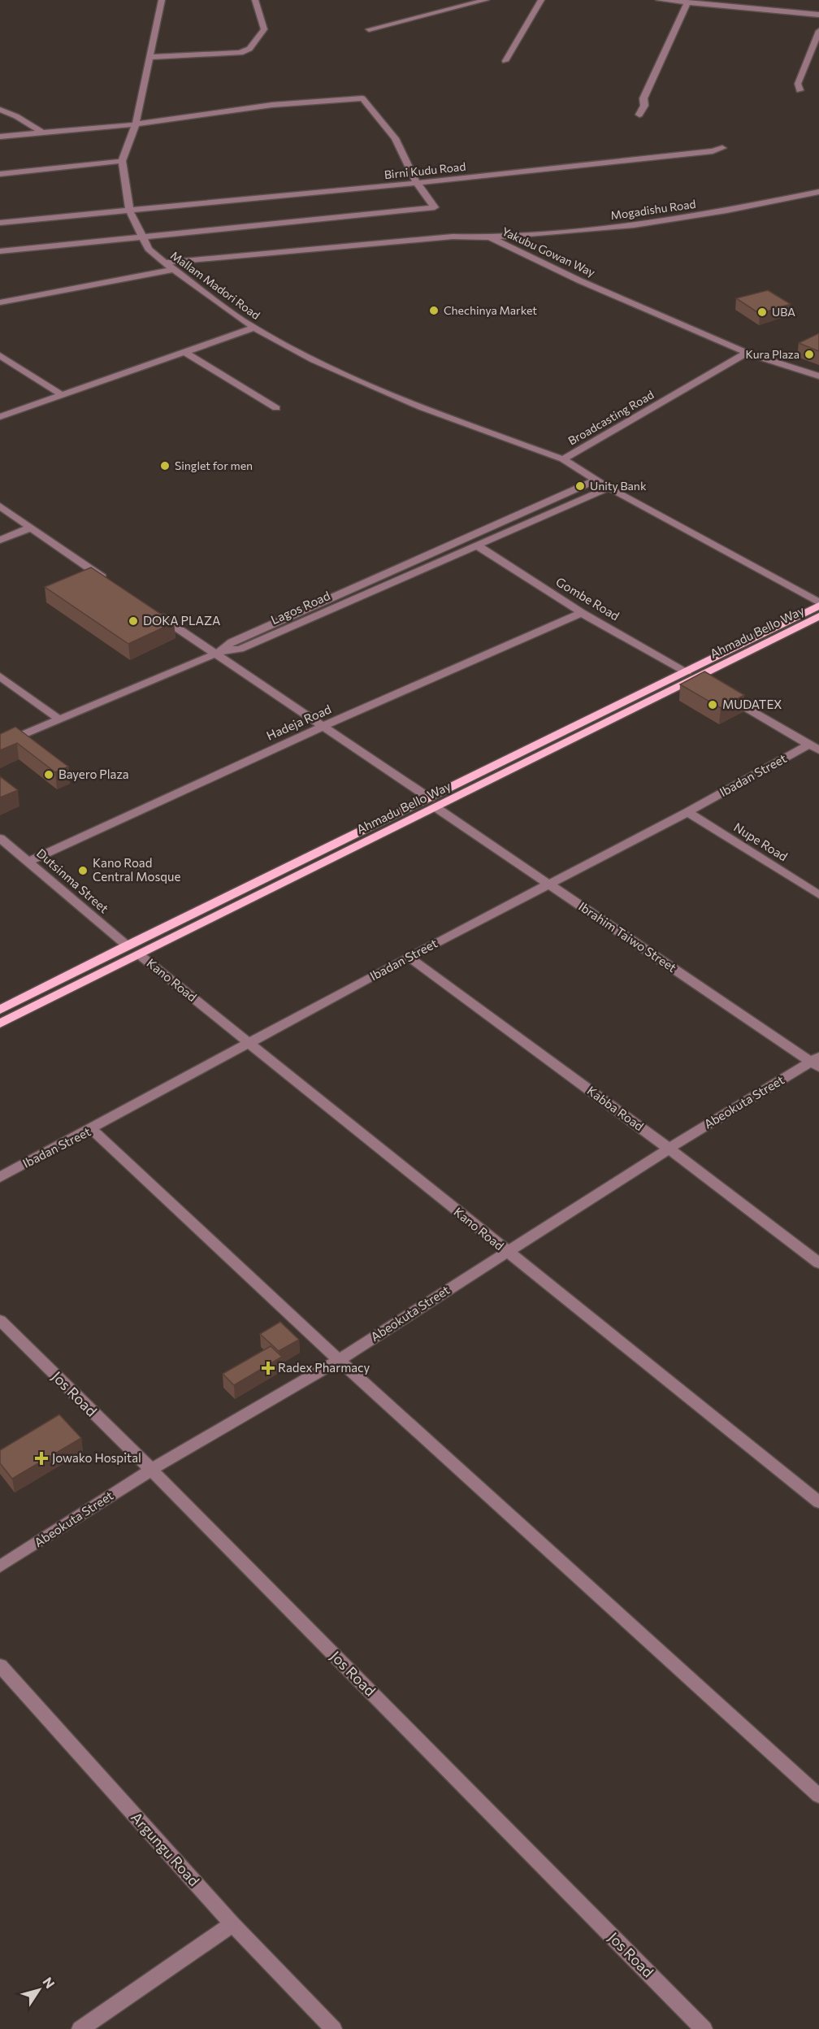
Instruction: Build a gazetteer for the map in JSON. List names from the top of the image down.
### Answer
{
  "streets": {
    "main road": ["Ahmadu Bello Way"],
    "street": [
      "Birni Kudu Road",
      "Mogadishu Road",
      "Yakubu Gowan Way",
      "Mallam Madori Road",
      "Broadcasting Road",
      "Gombe Road",
      "Lagos Road",
      "Hadeja Road",
      "Ibadan Street",
      "Nupe Road",
      "Dutsinma Street",
      "Ibrahim Taiwo Street",
      "Kano Road",
      "Abeokuta Street",
      "Kabba Road",
      "Jos Road",
      "Argungu Road"
    ]
  },
  "crossings": [
    ["Birni Kudu Road", "Mallam Madori Road"],
    ["Mogadishu Road", "Yakubu Gowan Way"],
    ["Yakubu Gowan Way", "Mallam Madori Road"],
    ["Yakubu Gowan Way", "Broadcasting Road"],
    ["Mallam Madori Road", "Broadcasting Road"],
    ["Broadcasting Road", "Lagos Road"],
    ["Broadcasting Road", "Ahmadu Bello Way"],
    ["Gombe Road", "Lagos Road"],
    ["Gombe Road", "Ahmadu Bello Way"],
    ["Gombe Road", "Hadeja Road"],
    ["Lagos Road", "Ibrahim Taiwo Street"],
    ["Ahmadu Bello Way", "Dutsinma Street"],
    ["Ahmadu Bello Way", "Ibrahim Taiwo Street"],
    ["Ahmadu Bello Way", "Kano Road"],
    ["Hadeja Road", "Dutsinma Street"],
    ["Hadeja Road", "Ibrahim Taiwo Street"],
    ["Ibadan Street", "Nupe Road"],
    ["Ibadan Street", "Ibrahim Taiwo Street"],
    ["Ibadan Street", "Kano Road"],
    ["Ibadan Street", "Kabba Road"],
    ["Ibrahim Taiwo Street", "Abeokuta Street"],
    ["Kano Road", "Abeokuta Street"],
    ["Abeokuta Street", "Kabba Road"],
    ["Abeokuta Street", "Jos Road"]
  ],
  "places": {
    "other": [
      "Chechinya Market",
      "UBA",
      "Kura Plaza",
      "Singlet for men",
      "Unity Bank",
      "DOKA PLAZA",
      "MUDATEX",
      "Bayero Plaza",
      "Kano Road Central Mosque"
    ],
    "health": ["Radex Pharmacy", "Jowako Hospital"]
  },
  "north": "top right"
}
